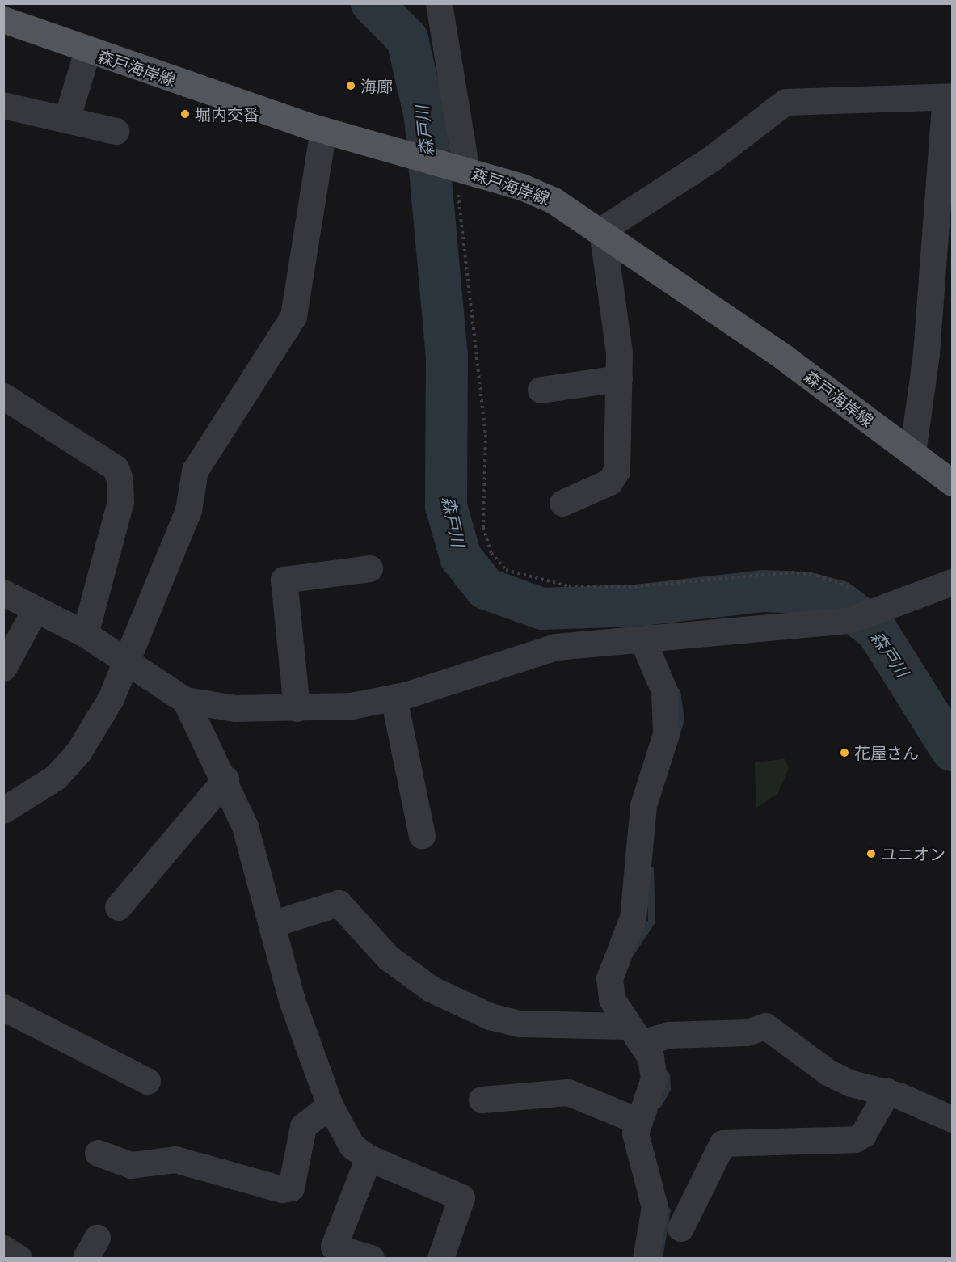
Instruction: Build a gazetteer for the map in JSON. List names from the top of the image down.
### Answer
{
  "streets": {
    "main road": ["森戸海岸線"]
  },
  "water": ["森戸川"],
  "places": [
    "海廊",
    "堀内交番",
    "花屋さん",
    "ユニオン"
  ]
}
